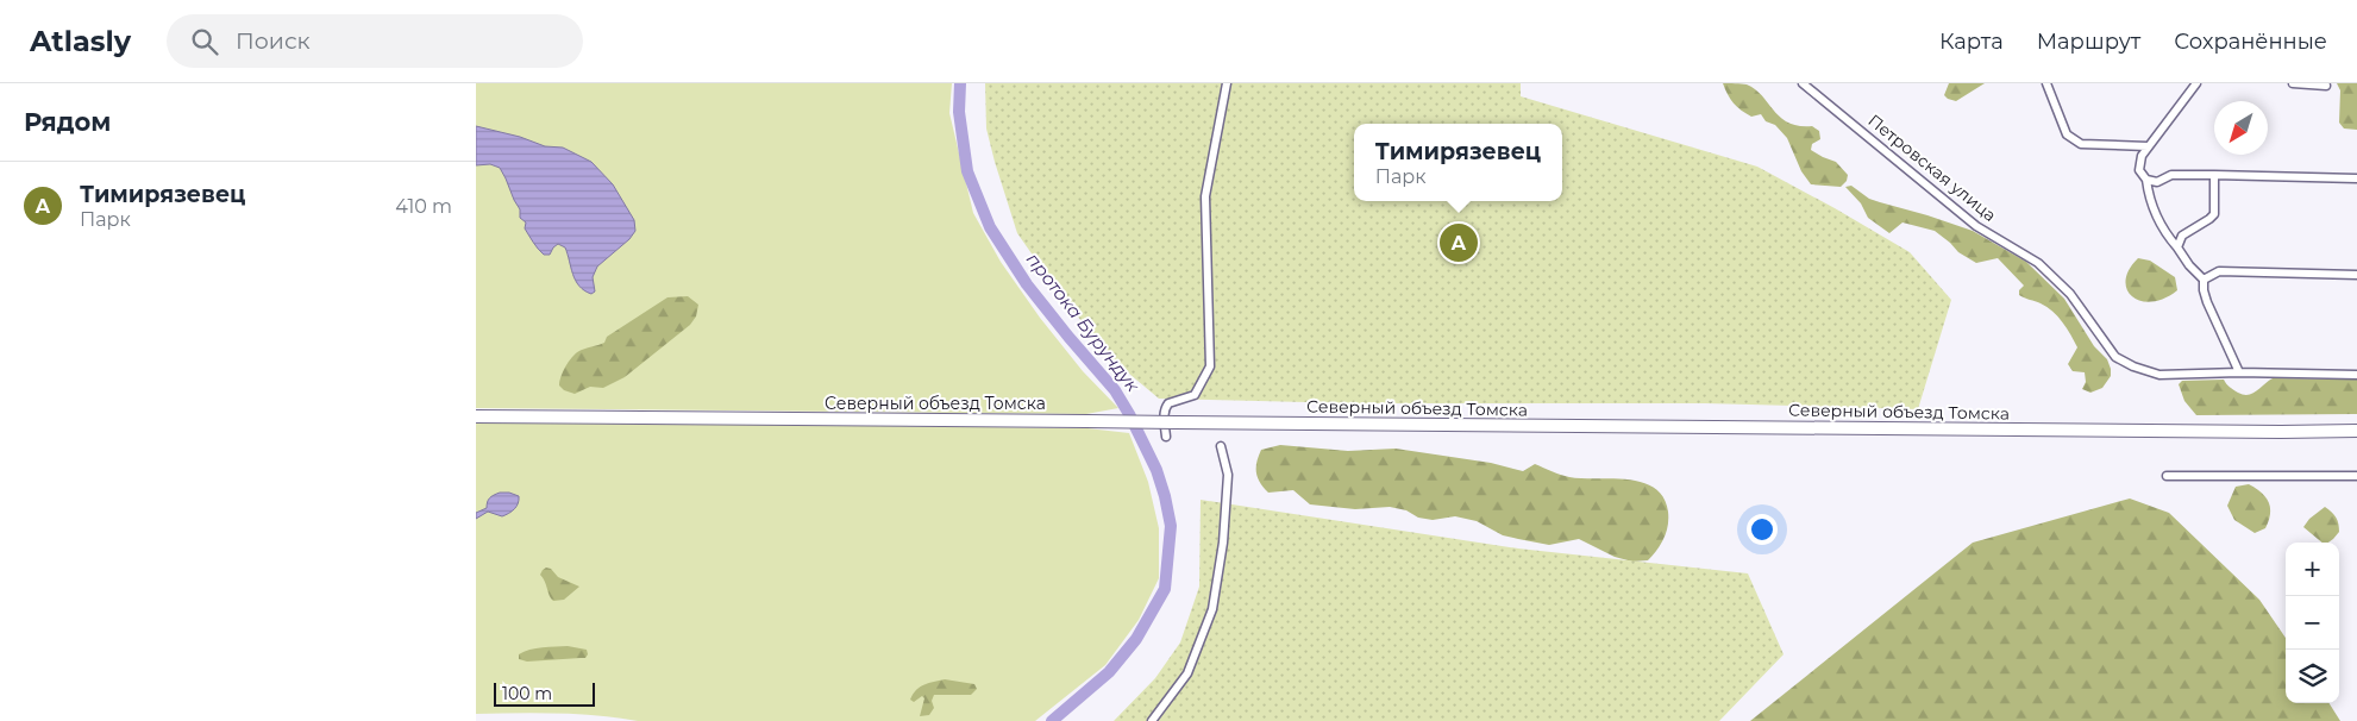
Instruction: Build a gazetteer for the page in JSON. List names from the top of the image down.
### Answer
{
  "streets": {
    "main road": ["Северный объезд Томска"],
    "street": ["Петровская улица"]
  },
  "water": ["протока Бурундук"],
  "scale_bar": "100 m",
  "north": "bottom left",
  "page": {
    "header": "Atlasly",
    "search": "Поиск",
    "nav": ["Карта", "Маршрут", "Сохранённые"],
    "heading": "Рядом",
    "popup": ["Тимирязевец", "Парк"],
    "list": [
      {
        "mark": "A",
        "name": "Тимирязевец",
        "note": "Парк",
        "value": "410 m"
      }
    ],
    "pins": "A",
    "map_buttons": ["+", "−"],
    "scale": "100 m"
  }
}
